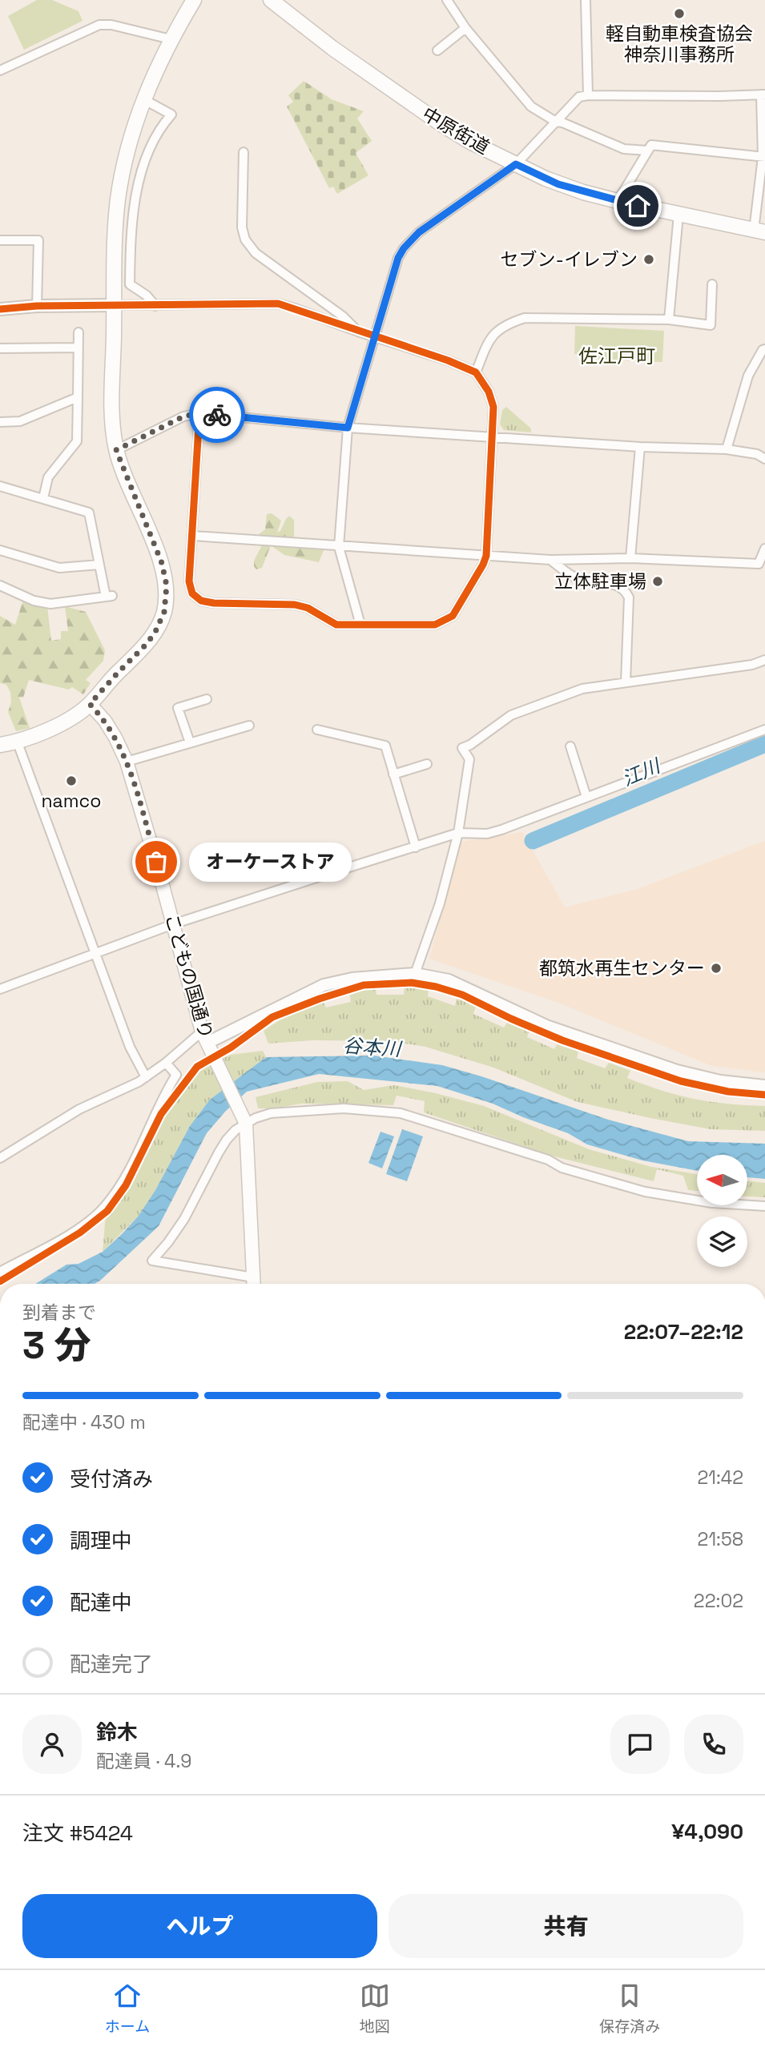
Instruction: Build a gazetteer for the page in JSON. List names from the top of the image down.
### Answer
{
  "streets": {
    "main road": ["中原街道", "こどもの国通り"]
  },
  "districts": ["佐江戸町"],
  "water": ["江川", "谷本川"],
  "places": [
    "軽自動車検査協会 神奈川事務所",
    "セブン-イレブン",
    "立体駐車場",
    "namco",
    "オーケーストア",
    "都筑水再生センター"
  ],
  "north": "left",
  "page": {
    "bubble": "オーケーストア",
    "heading": ["3 分", "到着まで", "22:07–22:12"],
    "panel": [
      "鈴木",
      "配達員 · 4.9",
      "注文 #5424",
      "¥4,090"
    ],
    "bar": "配達中 · 430 m",
    "list": [
      ["受付済み", "21:42"],
      ["調理中", "21:58"],
      ["配達中", "22:02"],
      "配達完了"
    ],
    "buttons": ["ヘルプ", "共有"],
    "tabs": ["ホーム", "地図", "保存済み"]
  }
}
